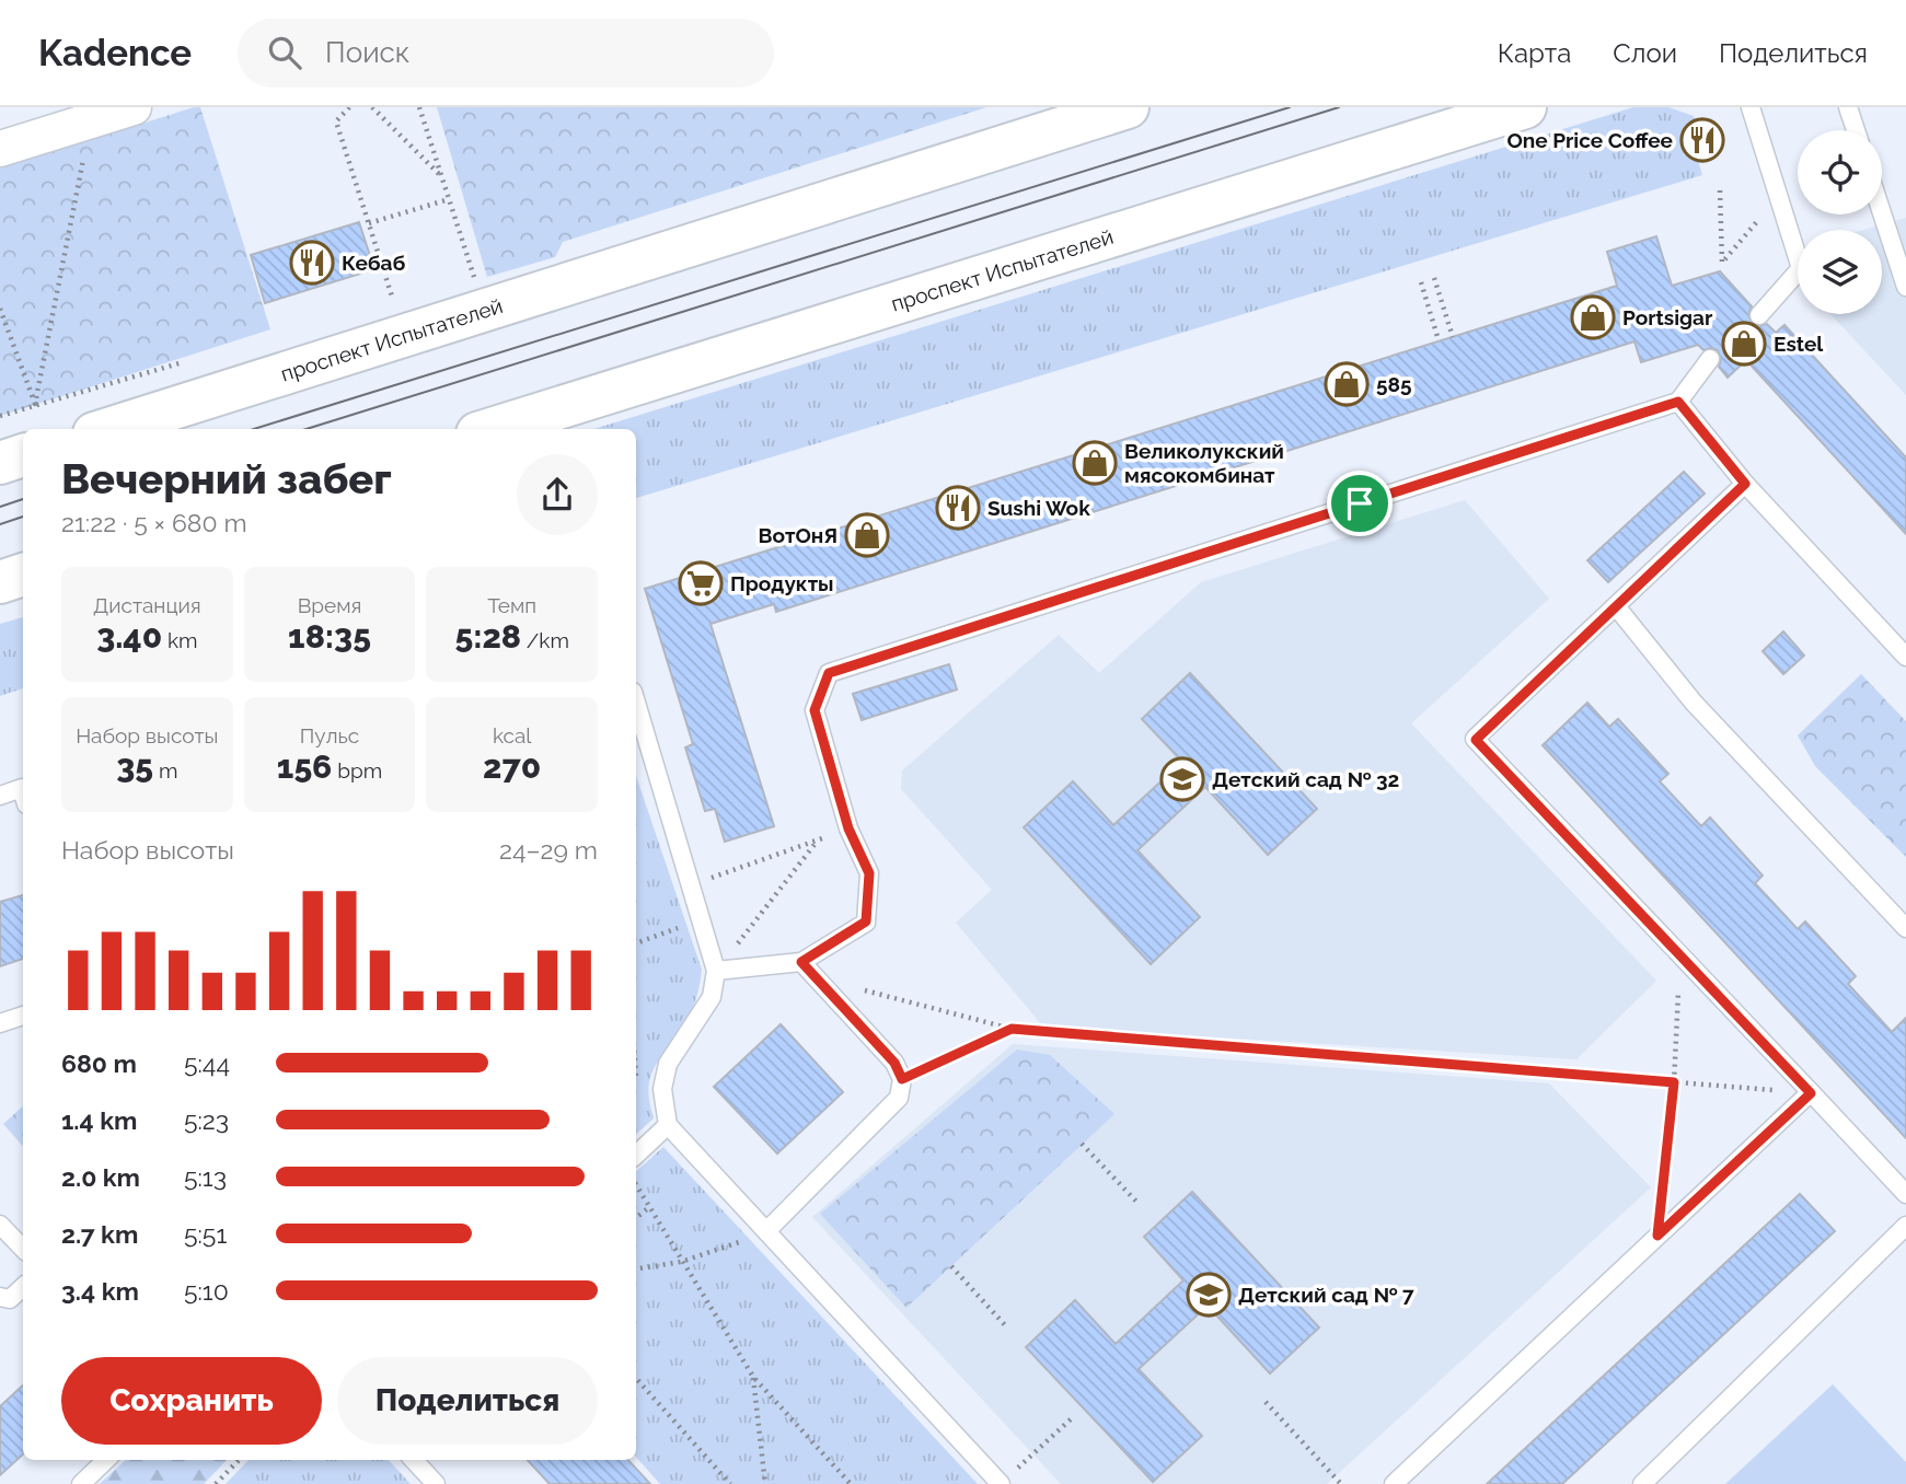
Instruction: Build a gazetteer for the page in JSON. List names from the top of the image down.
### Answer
{
  "streets": {
    "main road": ["проспект Испытателей"]
  },
  "places": {
    "restaurant": ["One Price Coffee", "Кебаб", "Sushi Wok"],
    "shop": [
      "Portsigar",
      "Estel",
      "585",
      "Великолукский мясокомбинат",
      "ВотОнЯ"
    ],
    "supermarket": ["Продукты"],
    "school or university": ["Детский сад № 32", "Детский сад № 7"]
  },
  "page": {
    "header": "Kadence",
    "search": "Поиск",
    "nav": ["Карта", "Слои", "Поделиться"],
    "heading": ["Вечерний забег", "21:22 · 5 × 680 m"],
    "stats": [
      ["Дистанция", "3.40 km"],
      ["Время", "18:35"],
      ["Темп", "5:28 /km"],
      ["Набор высоты", "35 m"],
      ["Пульс", "156 bpm"],
      ["kcal", "270"]
    ],
    "chart": ["Набор высоты", "24–29 m"],
    "list": [
      {
        "name": "680 m",
        "note": "5:44"
      },
      {
        "name": "1.4 km",
        "note": "5:23"
      },
      {
        "name": "2.0 km",
        "note": "5:13"
      },
      {
        "name": "2.7 km",
        "note": "5:51"
      },
      {
        "name": "3.4 km",
        "note": "5:10"
      }
    ],
    "buttons": ["Сохранить", "Поделиться"]
  }
}
